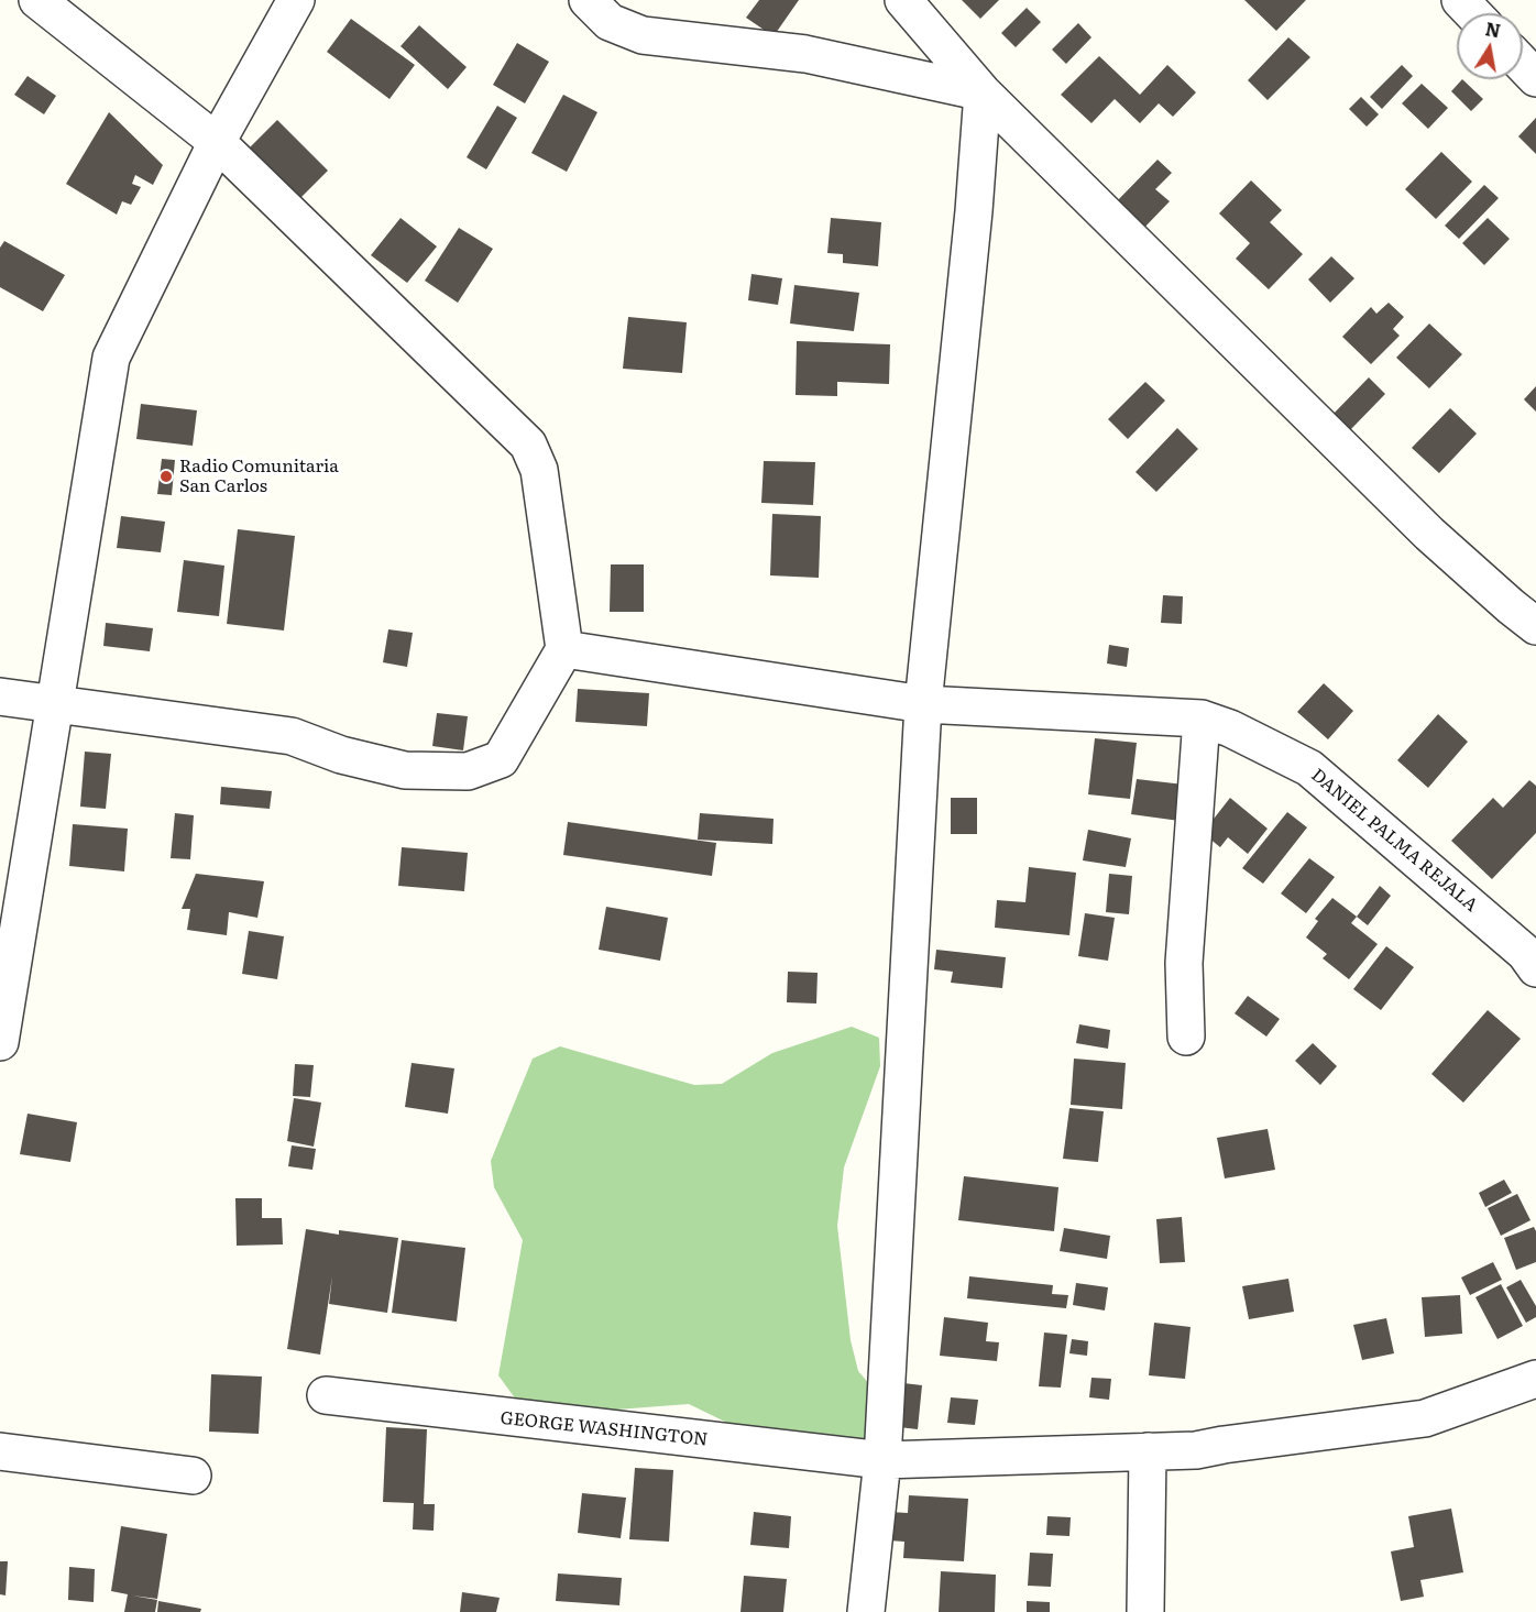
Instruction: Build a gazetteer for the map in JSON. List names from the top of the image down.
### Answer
{
  "streets": {
    "street": ["DANIEL PALMA REJALA", "GEORGE WASHINGTON"]
  },
  "places": ["Radio Comunitaria San Carlos"],
  "north": "top"
}
